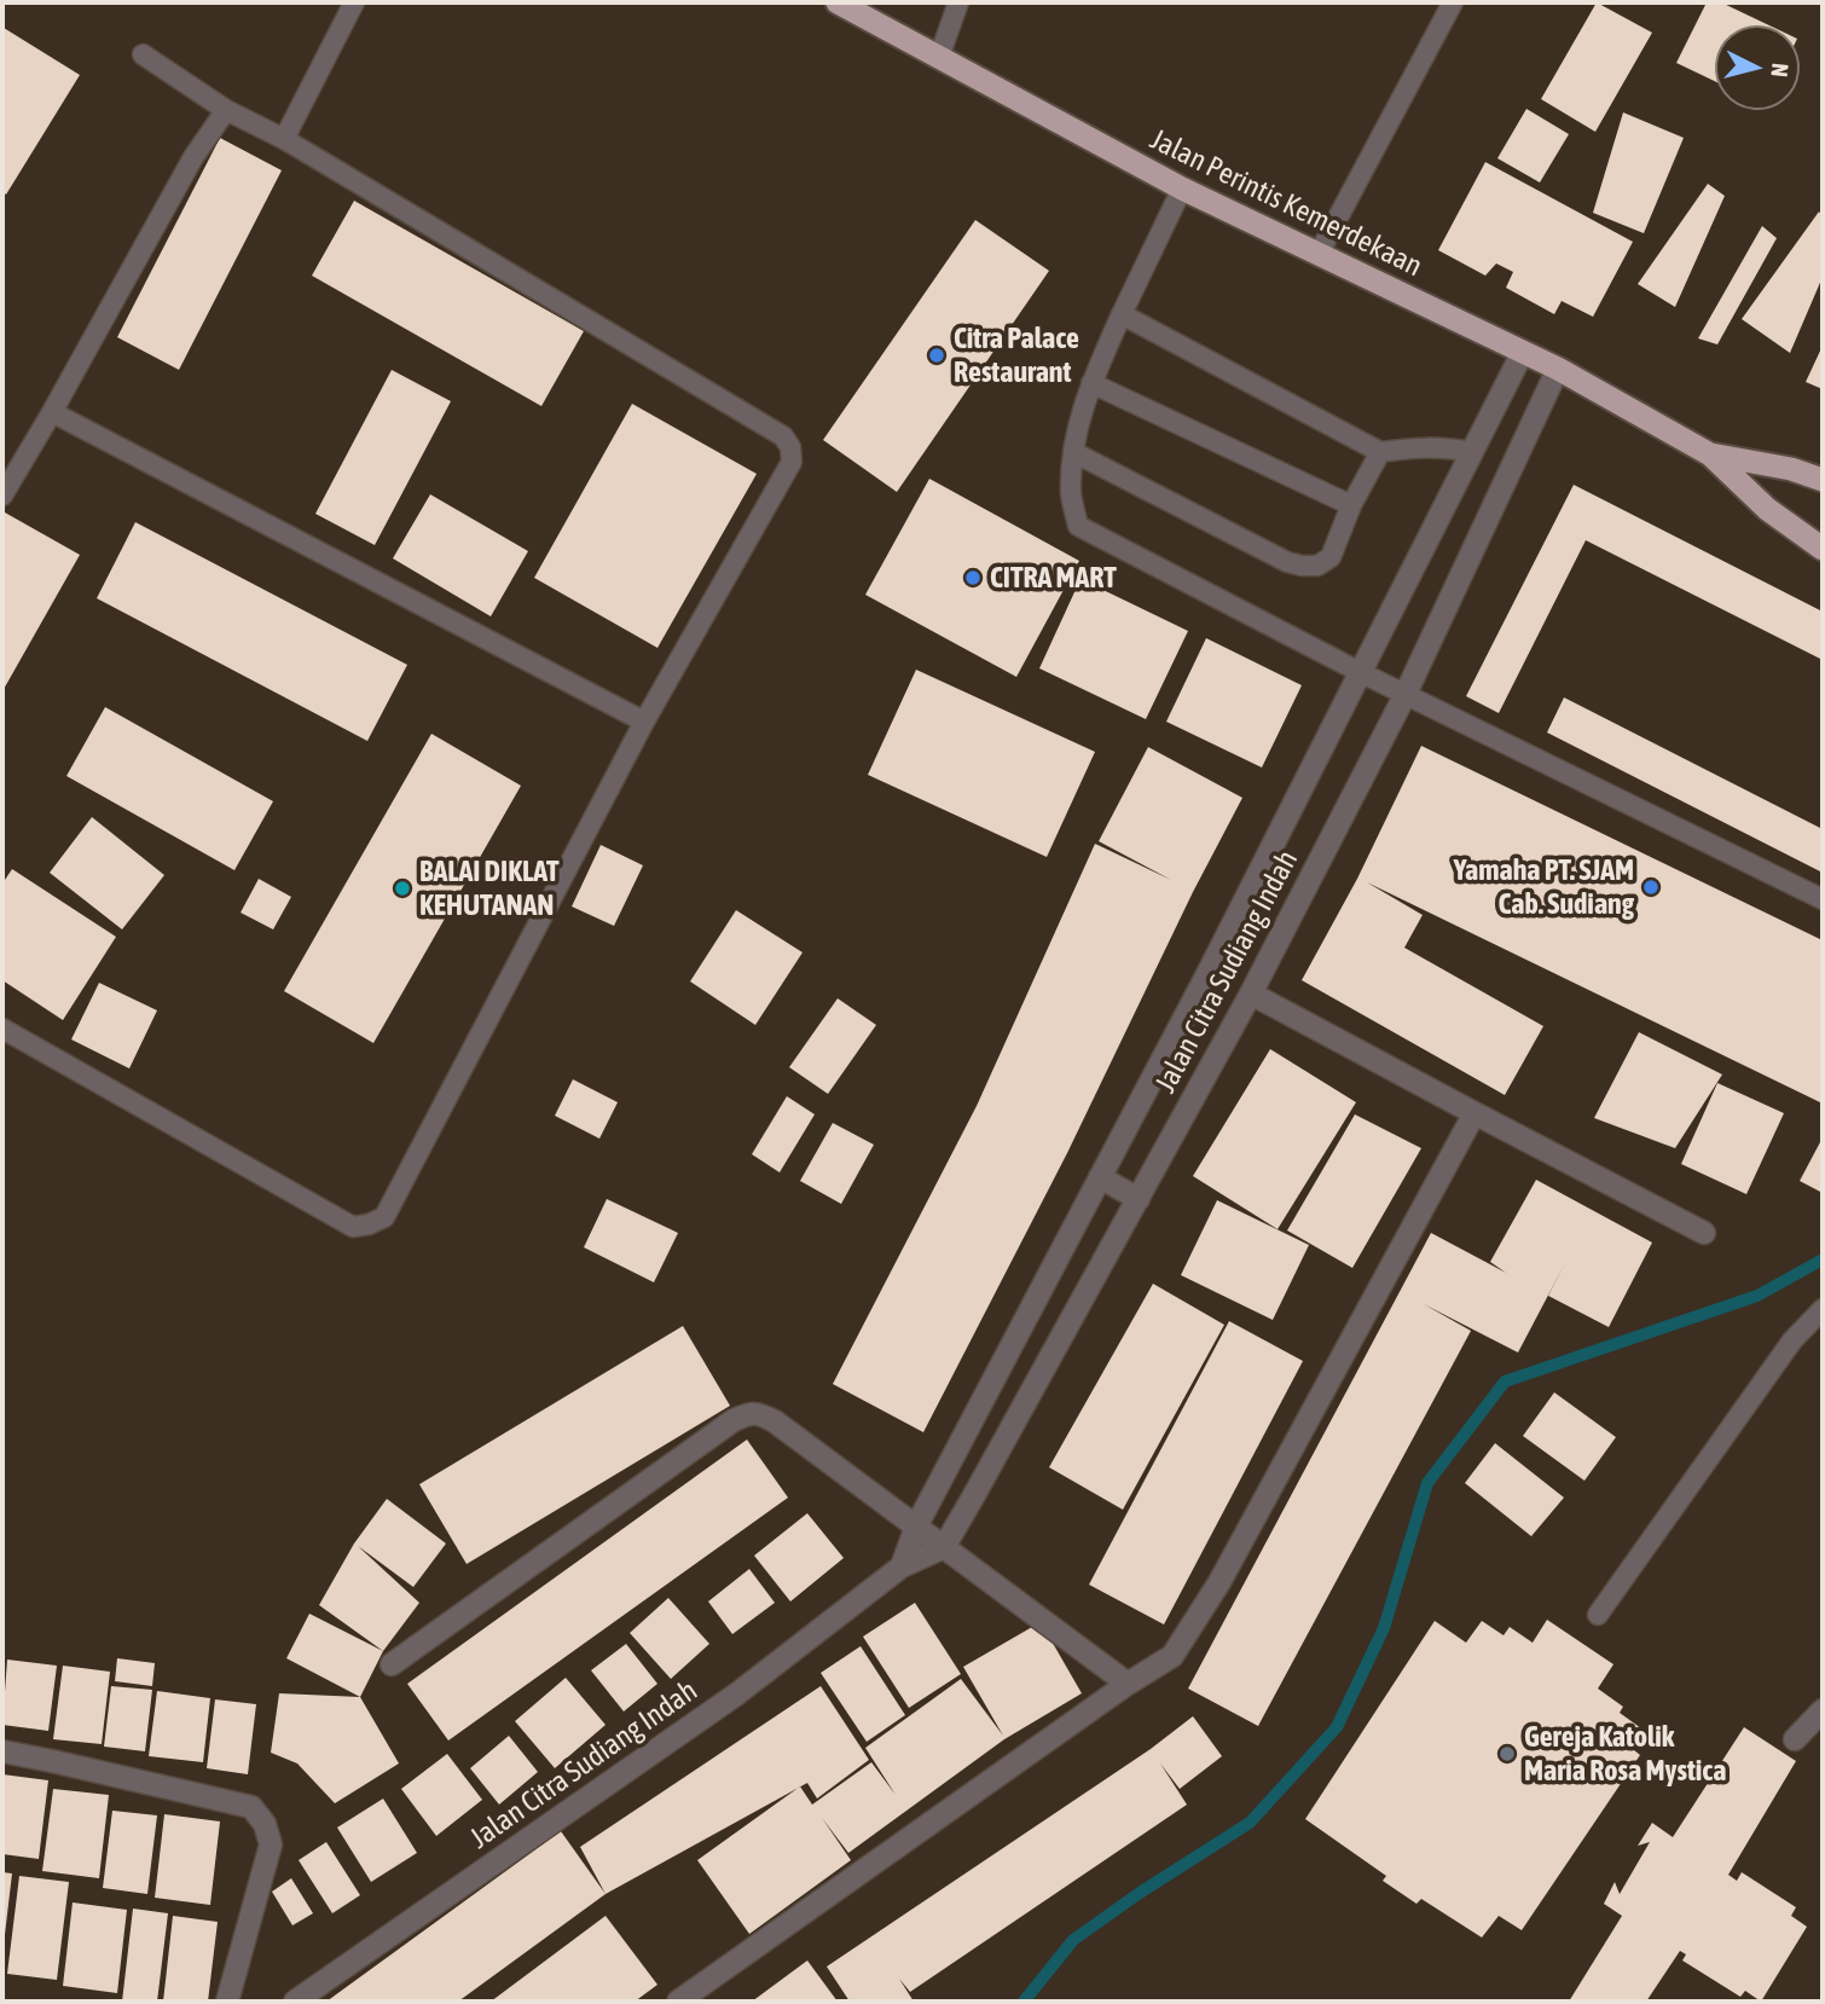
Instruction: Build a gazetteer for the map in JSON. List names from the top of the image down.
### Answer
{
  "streets": {
    "highway": ["Jalan Perintis Kemerdekaan"],
    "street": ["Jalan Citra Sudiang Indah"]
  },
  "crossings": [
    ["Jalan Perintis Kemerdekaan", "Jalan Citra Sudiang Indah"]
  ],
  "places": [
    "Citra Palace Restaurant",
    "CITRA MART",
    "Yamaha PT. SJAM Cab. Sudiang",
    "BALAI DIKLAT KEHUTANAN",
    "Gereja Katolik Maria Rosa Mystica"
  ],
  "north": "right"
}
